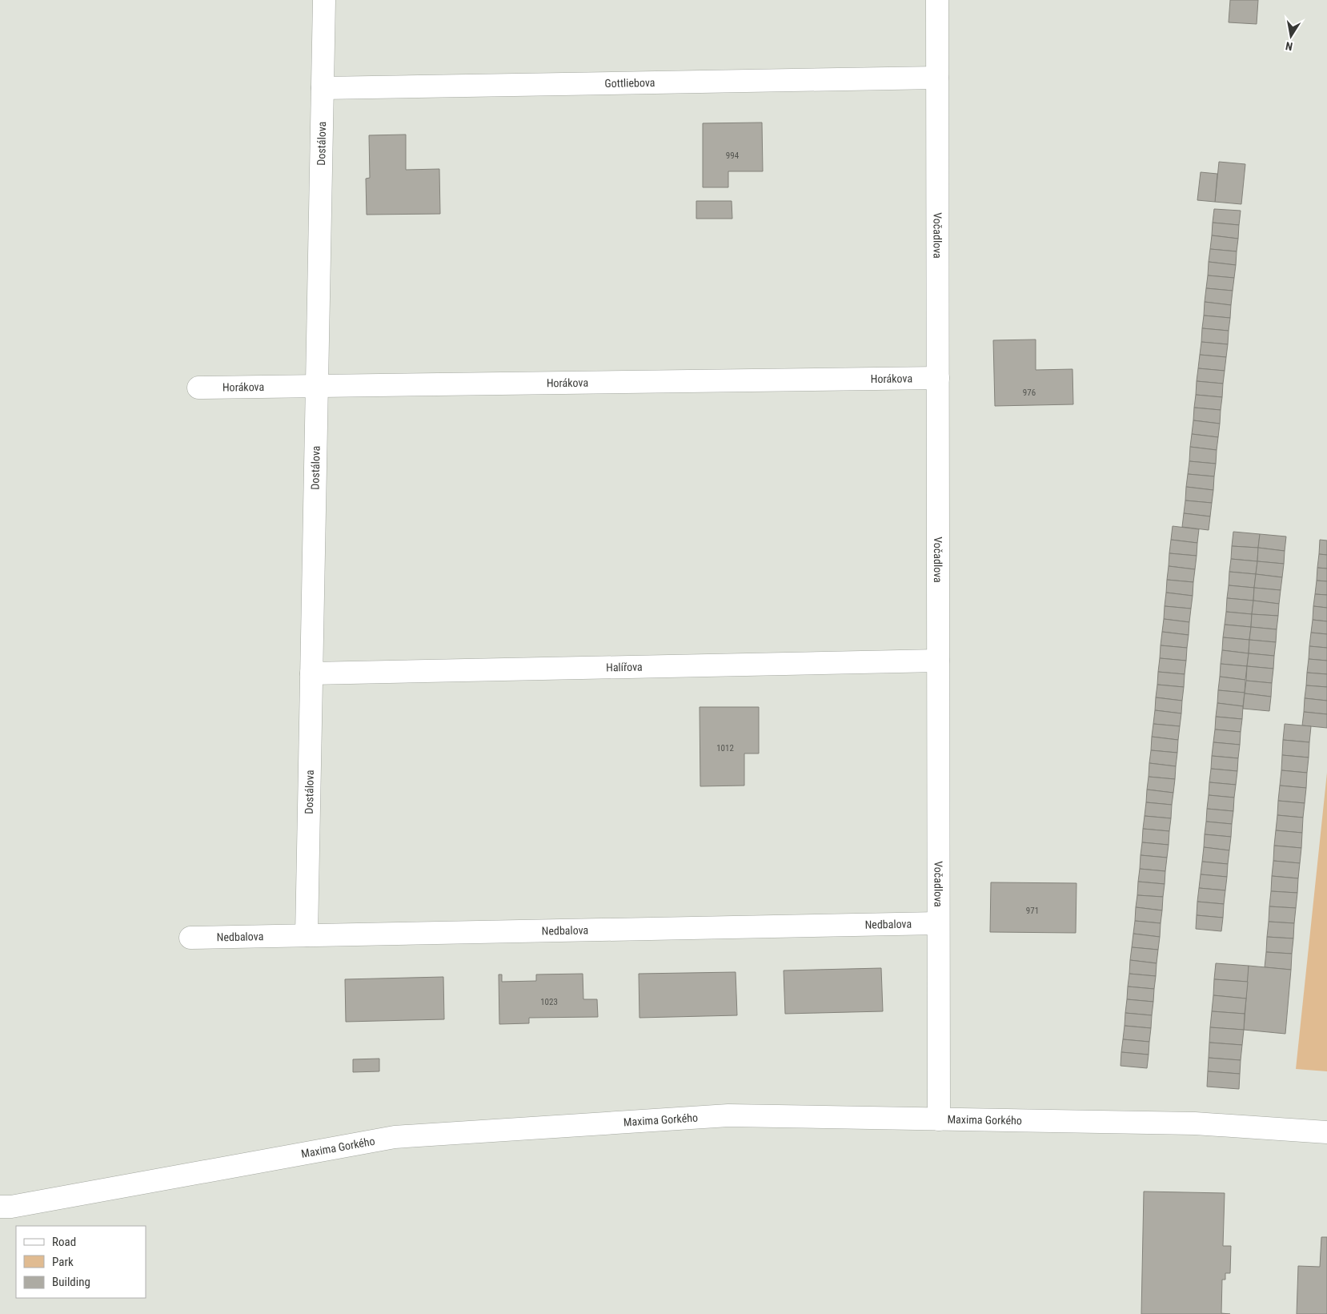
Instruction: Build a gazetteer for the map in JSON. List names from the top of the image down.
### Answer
{
  "streets": {
    "street": [
      "Gottliebova",
      "Dostálova",
      "Vočadlova",
      "Horákova",
      "Halířova",
      "Nedbalova",
      "Maxima Gorkého"
    ]
  },
  "crossings": [
    ["Gottliebova", "Dostálova"],
    ["Gottliebova", "Vočadlova"],
    ["Dostálova", "Horákova"],
    ["Dostálova", "Halířova"],
    ["Dostálova", "Nedbalova"],
    ["Vočadlova", "Horákova"],
    ["Vočadlova", "Halířova"],
    ["Vočadlova", "Nedbalova"],
    ["Vočadlova", "Maxima Gorkého"]
  ],
  "house_numbers": [
    "994",
    "976",
    "1012",
    "971",
    "1023"
  ],
  "legend": ["Road", "Park", "Building"],
  "north": "bottom"
}
